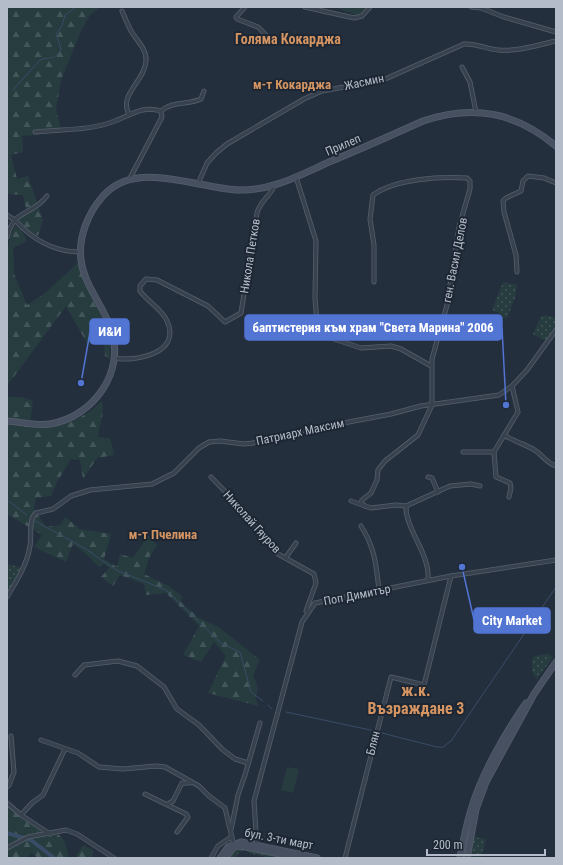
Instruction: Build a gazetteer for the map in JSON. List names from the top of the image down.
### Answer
{
  "streets": {
    "street": [
      "Жасмин",
      "Прилеп",
      "Никола Петков",
      "ген. Васил Делов",
      "Патриарх Максим",
      "Николай Гяуров",
      "Поп Димитър",
      "Блян",
      "бул. 3-ти март"
    ]
  },
  "crossings": [
    ["Жасмин", "Прилеп"],
    ["Прилеп", "Никола Петков"],
    ["ген. Васил Делов", "Патриарх Максим"],
    ["Николай Гяуров", "Поп Димитър"],
    ["Поп Димитър", "Блян"],
    ["Поп Димитър", "бул. 3-ти март"]
  ],
  "districts": [
    "Голяма Кокарджа",
    "м-т Кокарджа",
    "м-т Пчелина",
    "ж.к. Възраждане 3"
  ],
  "places": ["И&И", "баптистерия към храм \"Света Марина\" 2006", "City Market"],
  "scale_bar": "200 m"
}
